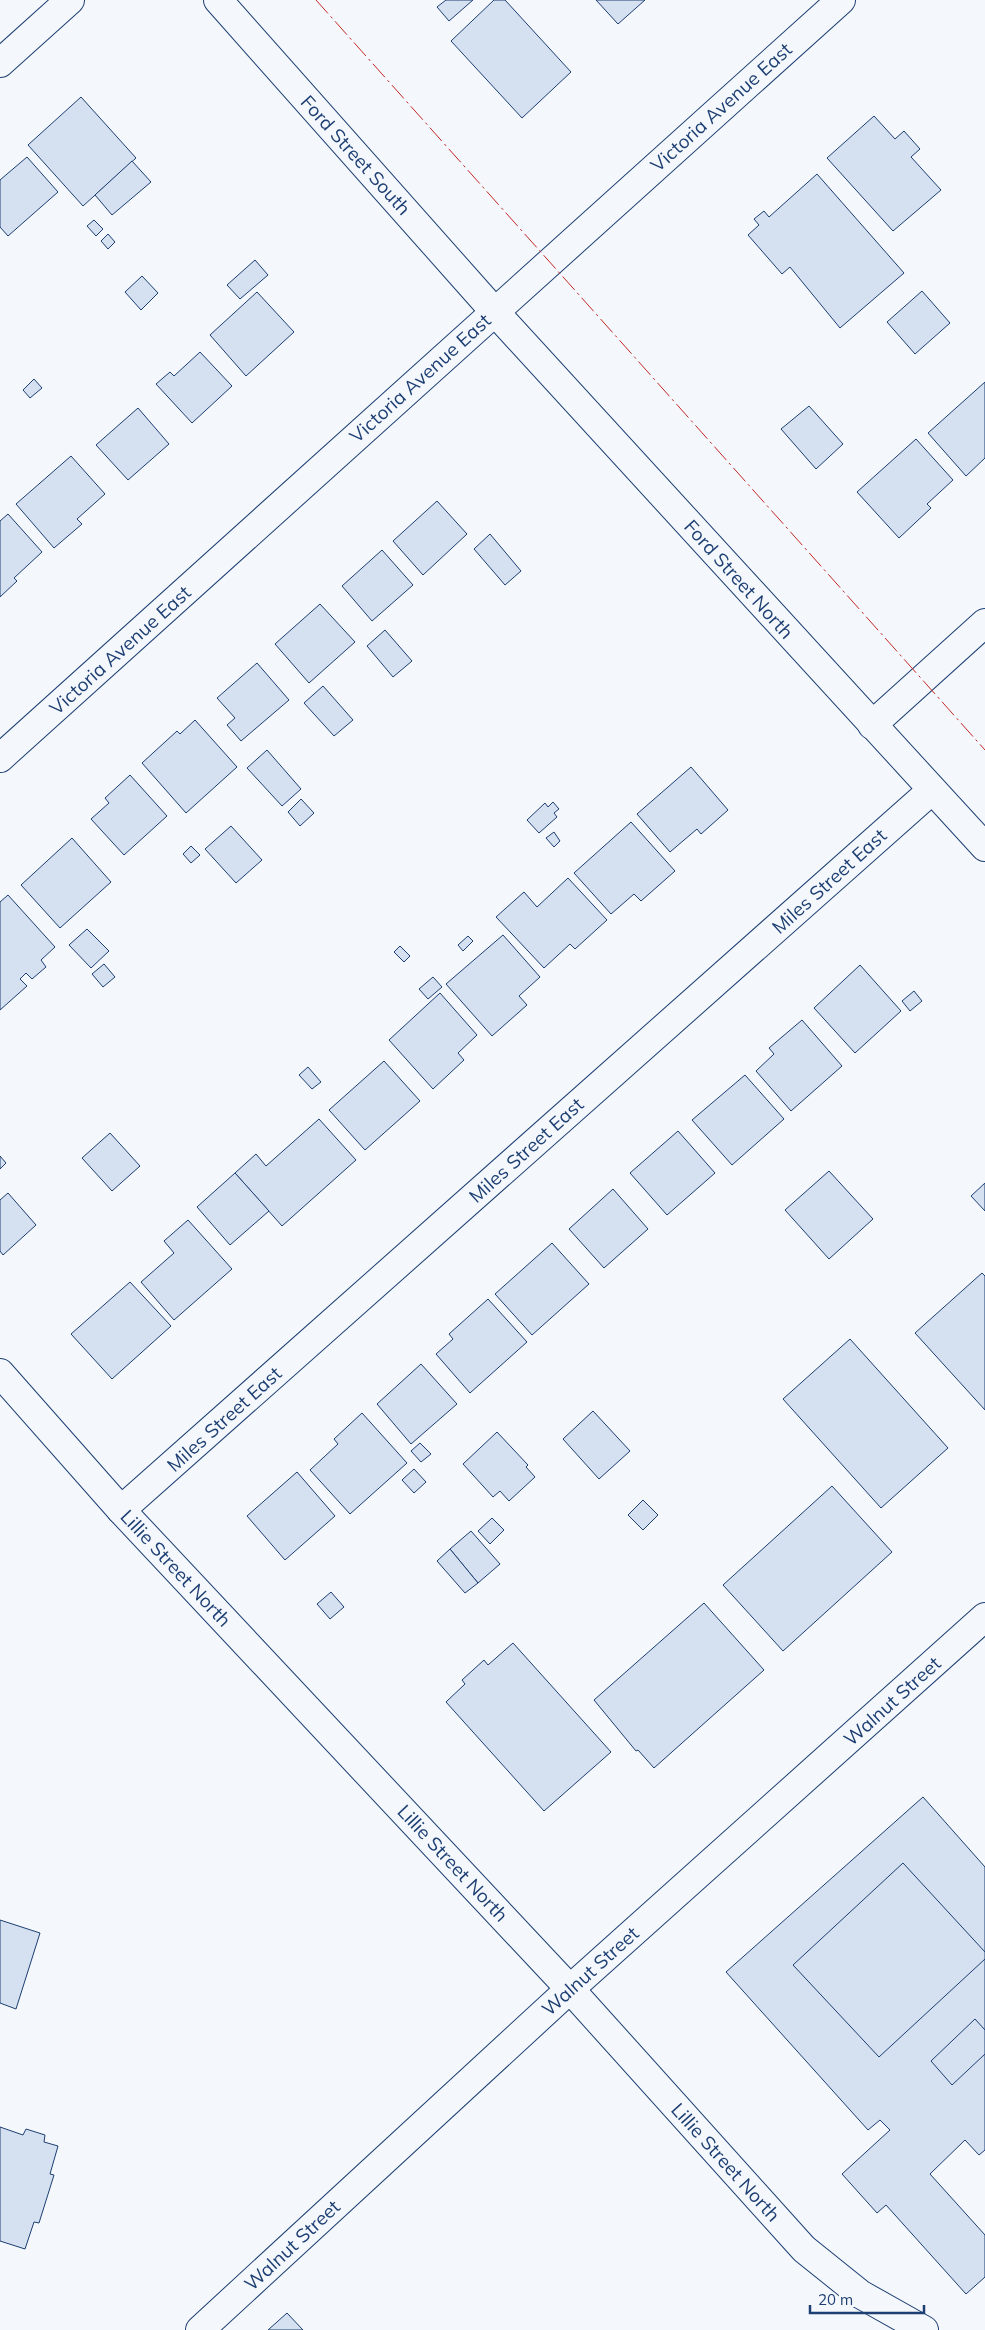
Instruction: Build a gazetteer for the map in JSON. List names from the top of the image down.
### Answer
{
  "streets": {
    "street": [
      "Victoria Avenue East",
      "Ford Street South",
      "Ford Street North",
      "Miles Street East",
      "Lillie Street North",
      "Walnut Street"
    ]
  },
  "crossings": [
    ["Victoria Avenue East", "Ford Street South"],
    ["Victoria Avenue East", "Ford Street North"],
    ["Ford Street South", "Ford Street North"],
    ["Ford Street North", "Miles Street East"],
    ["Miles Street East", "Lillie Street North"],
    ["Lillie Street North", "Walnut Street"]
  ],
  "scale_bar": "20 m"
}
